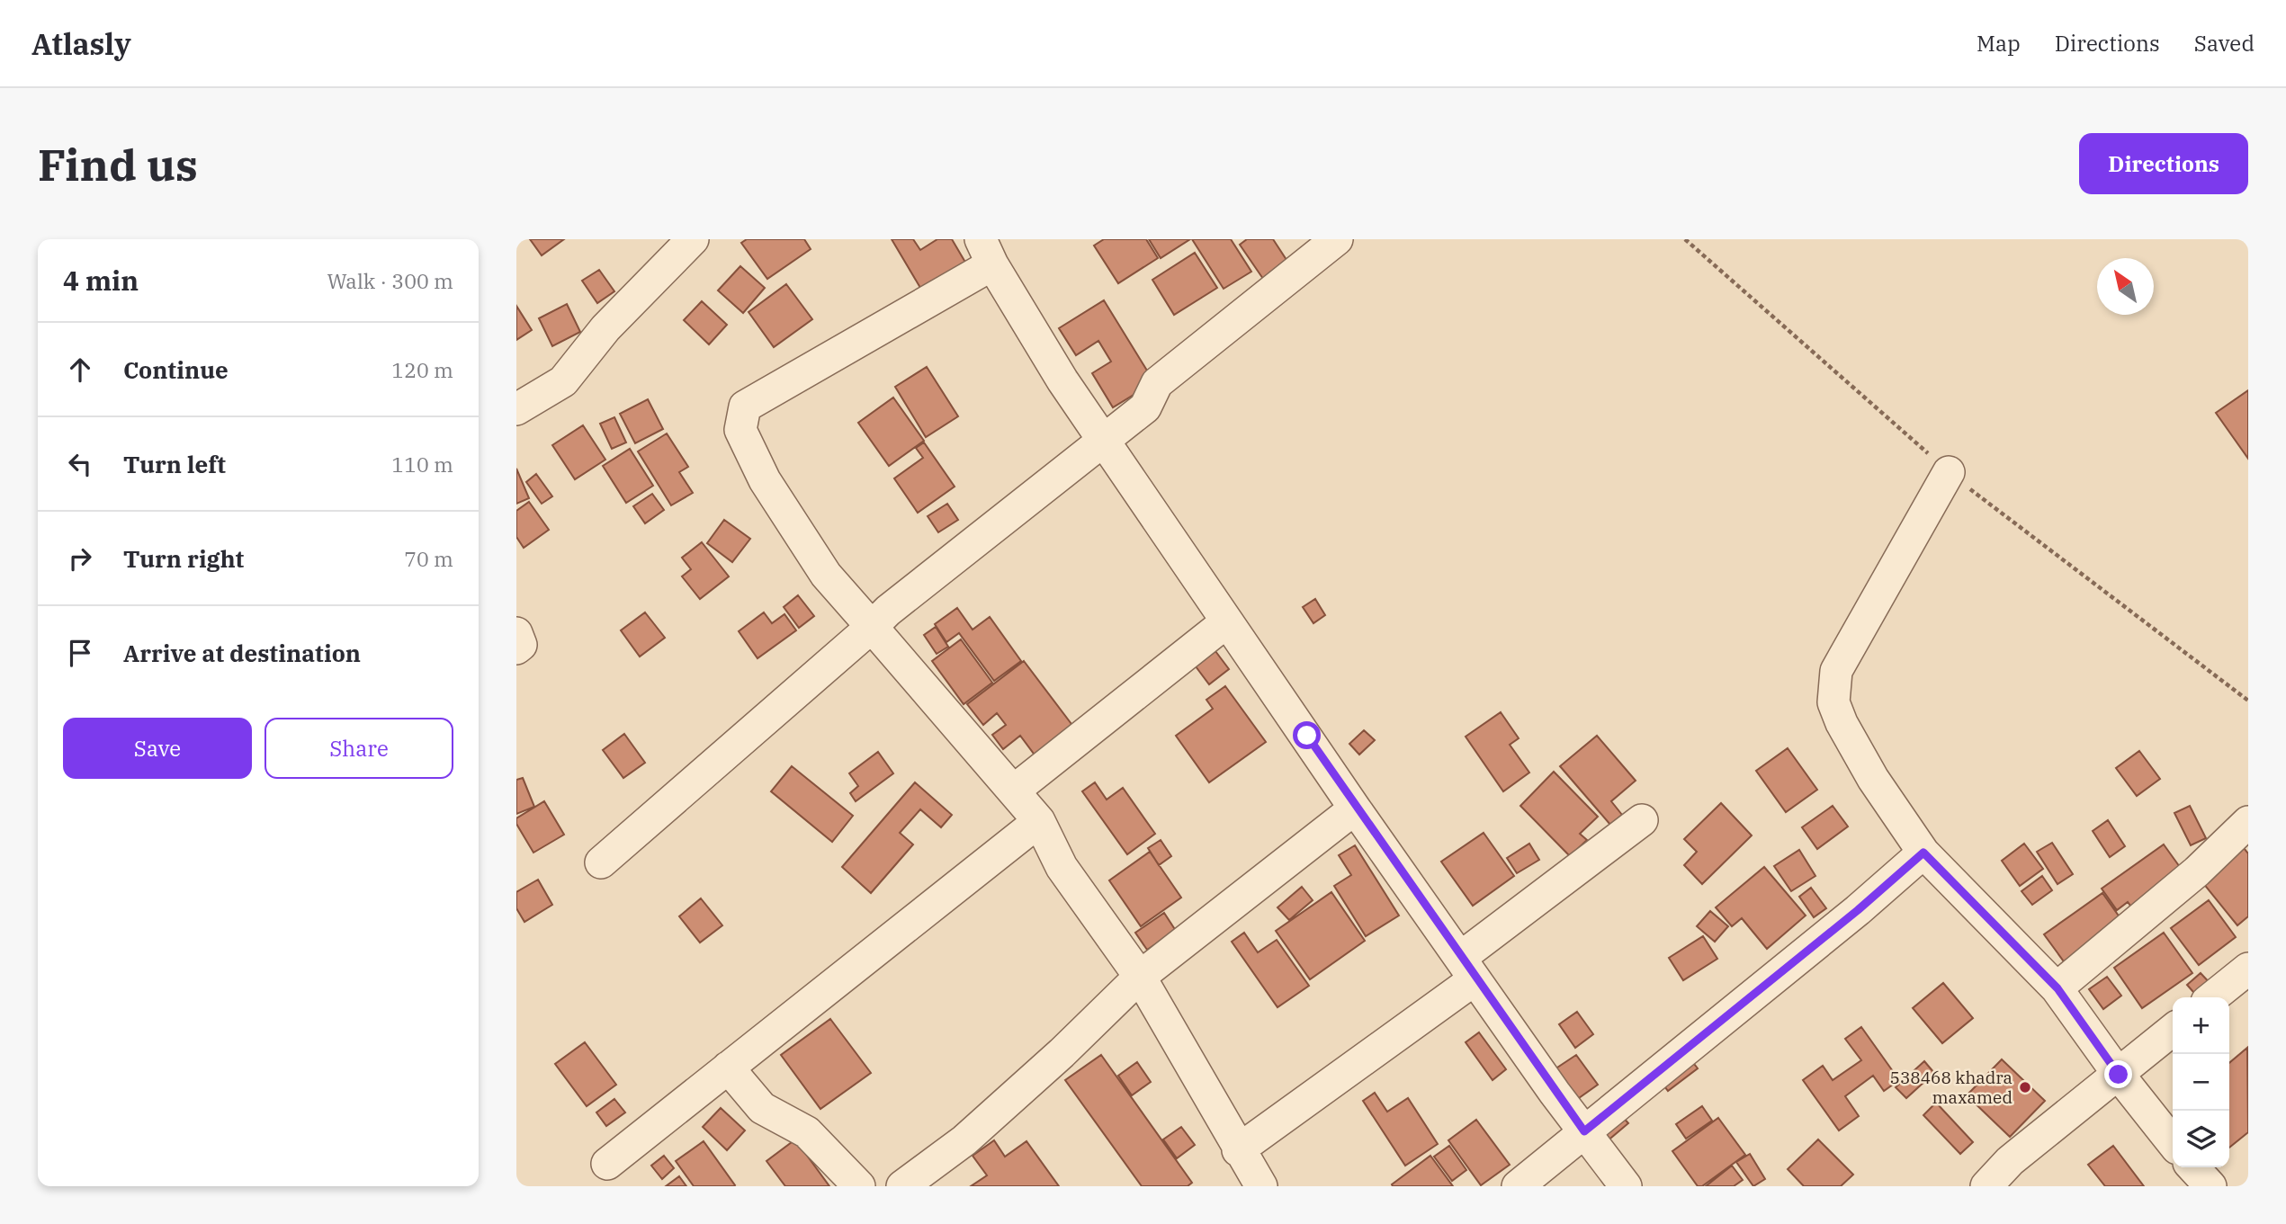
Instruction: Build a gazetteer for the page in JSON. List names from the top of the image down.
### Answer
{
  "places": ["538468 khadra maxamed"],
  "north": "top left",
  "page": {
    "header": "Atlasly",
    "nav": ["Map", "Directions", "Saved"],
    "buttons": [
      "Directions",
      ["Save", "Share"]
    ],
    "title": "Find us",
    "heading": ["4 min", "Walk · 300 m"],
    "list": [
      ["Continue", "120 m"],
      ["Turn left", "110 m"],
      ["Turn right", "70 m"],
      "Arrive at destination"
    ],
    "map_buttons": ["+", "−"]
  }
}
